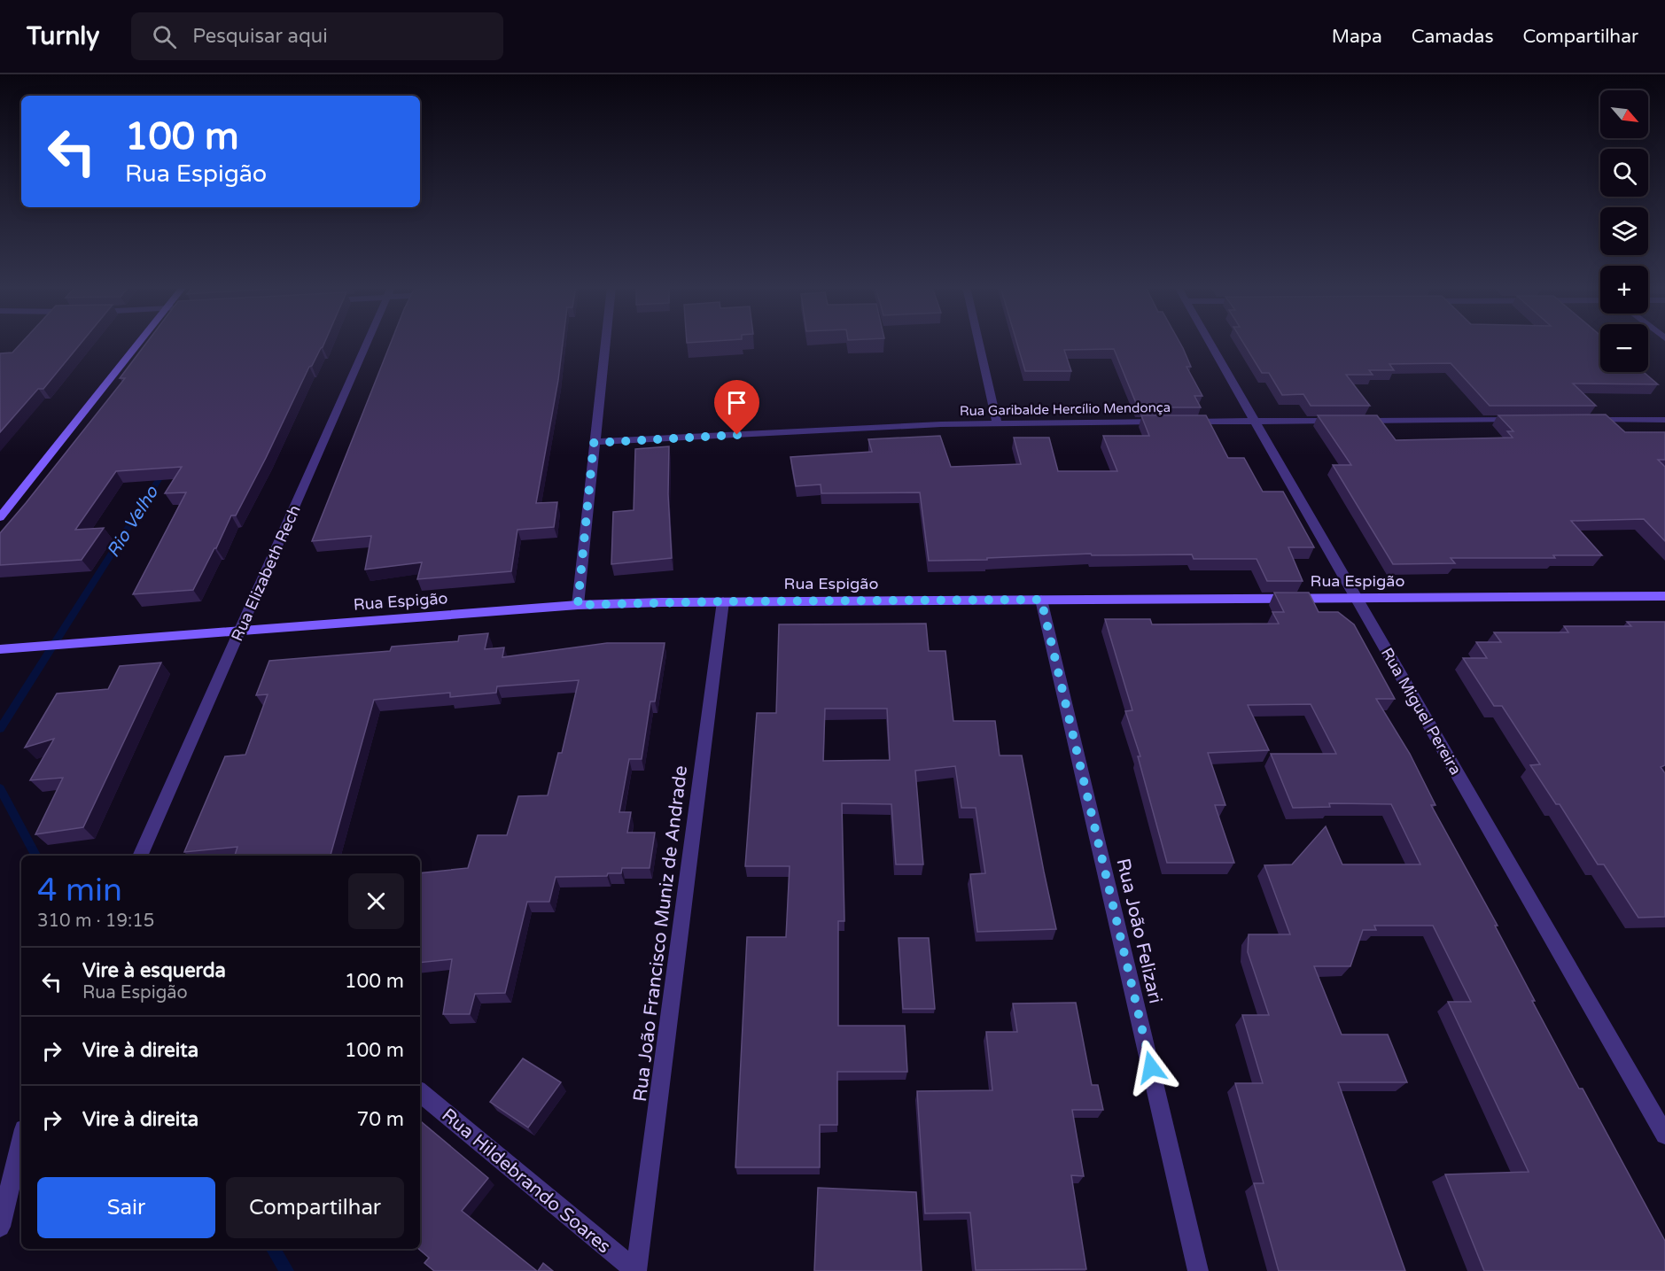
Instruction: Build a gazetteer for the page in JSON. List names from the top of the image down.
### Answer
{
  "streets": {
    "street": [
      "Rua Garibalde Hercílio Mendonça",
      "Rua Elizabeth Rech",
      "Rua Espigão",
      "Rua Miguel Pereira",
      "Rua João Felizari",
      "Rua João Francisco Muniz de Andrade",
      "Rua Hildebrando Soares"
    ]
  },
  "crossings": [
    ["Rua Garibalde Hercílio Mendonça", "Rua Miguel Pereira"],
    ["Rua Elizabeth Rech", "Rua Espigão"],
    ["Rua Espigão", "Rua Miguel Pereira"],
    ["Rua Espigão", "Rua João Felizari"],
    ["Rua Espigão", "Rua João Francisco Muniz de Andrade"],
    ["Rua João Francisco Muniz de Andrade", "Rua Hildebrando Soares"]
  ],
  "water": ["Rio Velho"],
  "north": "bottom right",
  "page": {
    "header": "Turnly",
    "search": "Pesquisar aqui",
    "nav": ["Mapa", "Camadas", "Compartilhar"],
    "map_buttons": ["+", "−"],
    "turn": ["100 m", "Rua Espigão"],
    "heading": ["4 min", "310 m · 19:15"],
    "list": [
      {
        "name": "Vire à esquerda",
        "note": "Rua Espigão",
        "value": "100 m"
      },
      {
        "name": "Vire à direita",
        "value": "100 m"
      },
      {
        "name": "Vire à direita",
        "value": "70 m"
      }
    ],
    "buttons": ["Sair", "Compartilhar"]
  }
}
